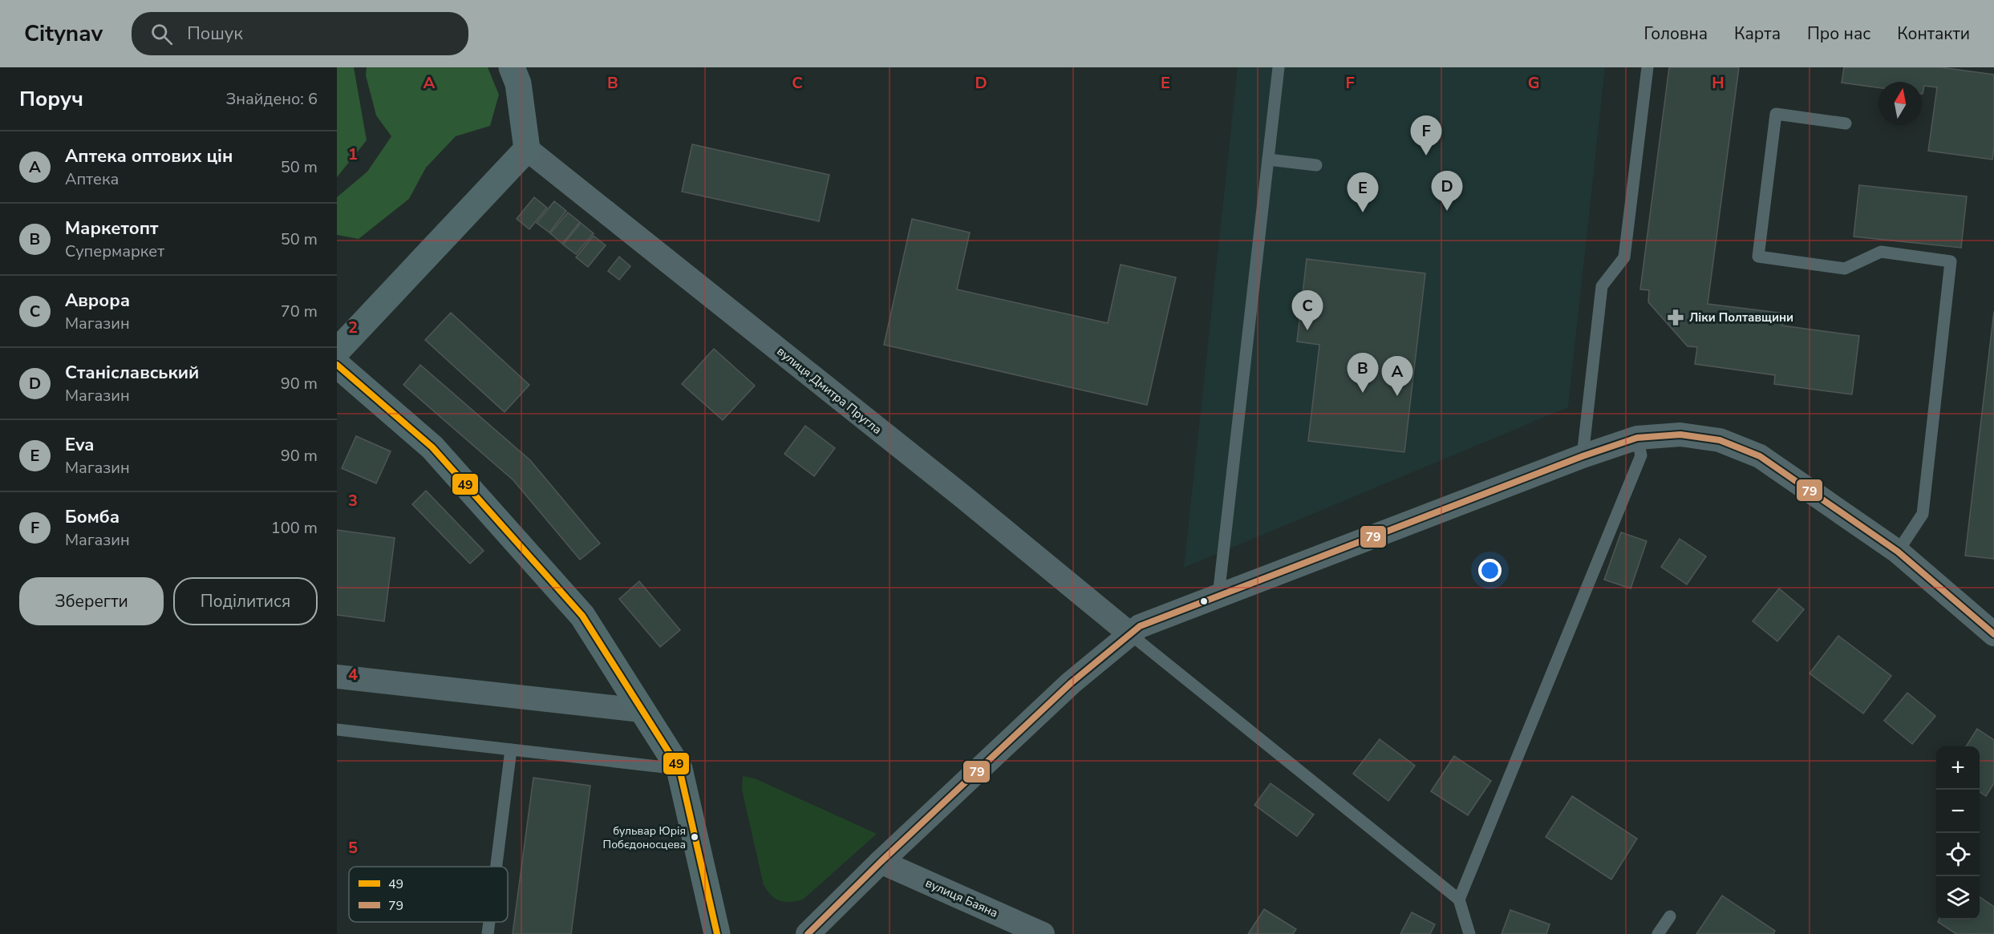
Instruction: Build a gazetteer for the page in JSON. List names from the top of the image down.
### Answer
{
  "streets": {
    "street": ["вулиця Дмитра Пругла", "вулиця Баяна"]
  },
  "places": {
    "pharmacy": ["Ліки Полтавщини"],
    "other": ["бульвар Юрія Побєдоносцева"]
  },
  "lines": ["transit line 49", "transit line 79"],
  "legend": ["49", "79"],
  "north": "top",
  "page": {
    "header": "Citynav",
    "search": "Пошук",
    "nav": [
      "Головна",
      "Карта",
      "Про нас",
      "Контакти"
    ],
    "heading": ["Поруч", "Знайдено: 6"],
    "pins": [
      "F",
      "D",
      "E",
      "C",
      "B",
      "A"
    ],
    "list": [
      {
        "mark": "A",
        "name": "Аптека оптових цін",
        "note": "Аптека",
        "value": "50 m"
      },
      {
        "mark": "B",
        "name": "Маркетопт",
        "note": "Супермаркет",
        "value": "50 m"
      },
      {
        "mark": "C",
        "name": "Аврора",
        "note": "Магазин",
        "value": "70 m"
      },
      {
        "mark": "D",
        "name": "Станіславський",
        "note": "Магазин",
        "value": "90 m"
      },
      {
        "mark": "E",
        "name": "Eva",
        "note": "Магазин",
        "value": "90 m"
      },
      {
        "mark": "F",
        "name": "Бомба",
        "note": "Магазин",
        "value": "100 m"
      }
    ],
    "buttons": ["Зберегти", "Поділитися"],
    "map_buttons": ["+", "−"]
  },
  "grid": {
    "columns": [
      "A",
      "B",
      "C",
      "D",
      "E",
      "F",
      "G",
      "H"
    ],
    "rows": [
      "1",
      "2",
      "3",
      "4",
      "5"
    ]
  }
}
